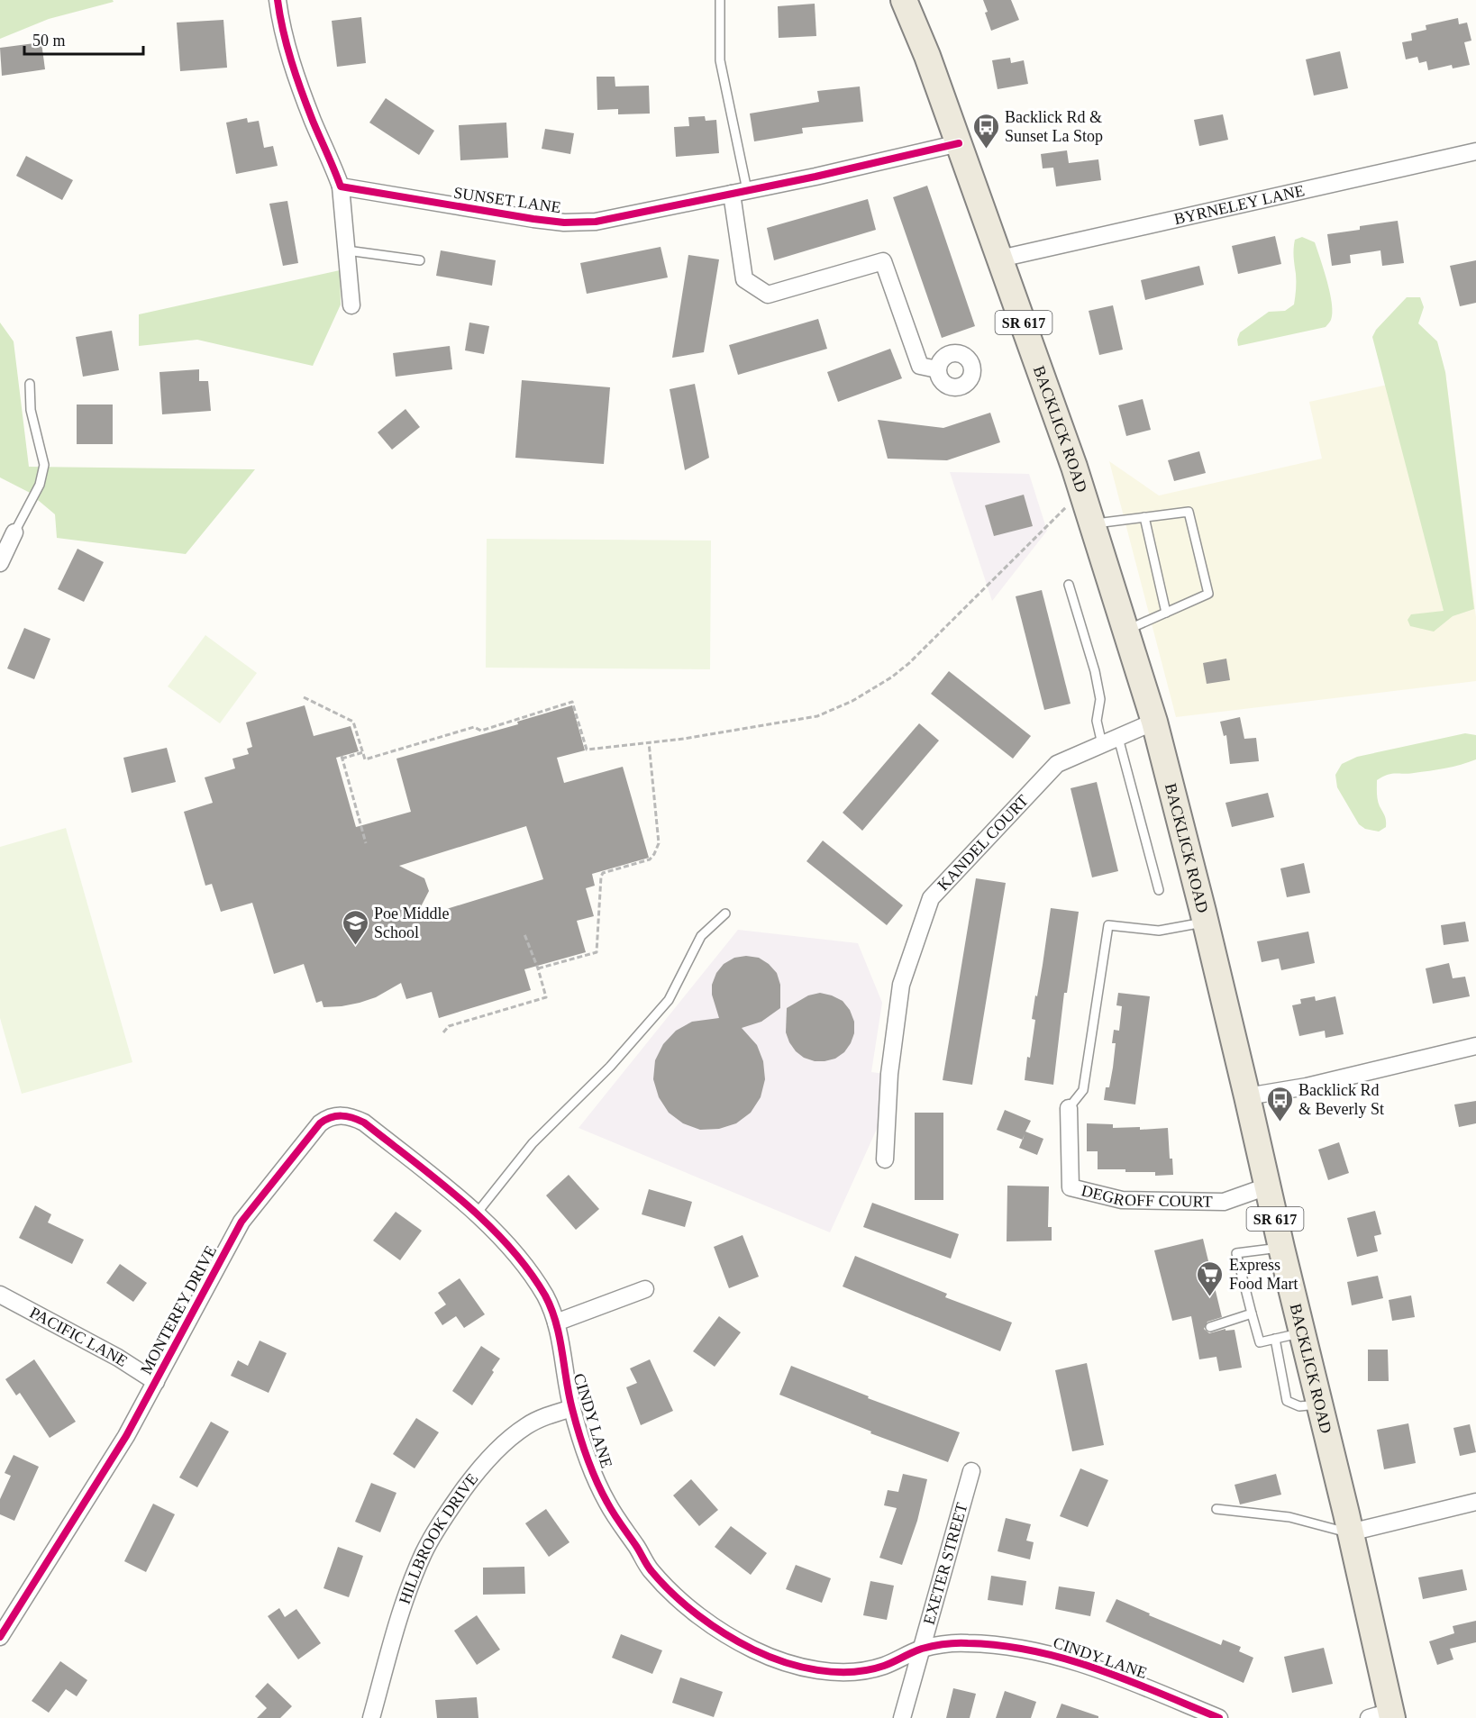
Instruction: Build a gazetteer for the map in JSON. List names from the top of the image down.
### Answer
{
  "streets": {
    "main road": ["SR 617", "BACKLICK ROAD"],
    "street": [
      "SUNSET LANE",
      "BYRNELEY LANE",
      "KANDEL COURT",
      "DEGROFF COURT",
      "MONTEREY DRIVE",
      "PACIFIC LANE",
      "CINDY LANE",
      "HILLBROOK DRIVE",
      "EXETER STREET"
    ]
  },
  "crossings": [
    ["SUNSET LANE", "BACKLICK ROAD"],
    ["BYRNELEY LANE", "BACKLICK ROAD"],
    ["BACKLICK ROAD", "KANDEL COURT"],
    ["BACKLICK ROAD", "DEGROFF COURT"],
    ["MONTEREY DRIVE", "PACIFIC LANE"],
    ["MONTEREY DRIVE", "CINDY LANE"],
    ["CINDY LANE", "HILLBROOK DRIVE"],
    ["CINDY LANE", "EXETER STREET"]
  ],
  "places": {
    "bus stop": ["Backlick Rd & Sunset La Stop", "Backlick Rd & Beverly St"],
    "school or university": ["Poe Middle School"],
    "supermarket": ["Express Food Mart"]
  },
  "scale_bar": "50 m"
}
